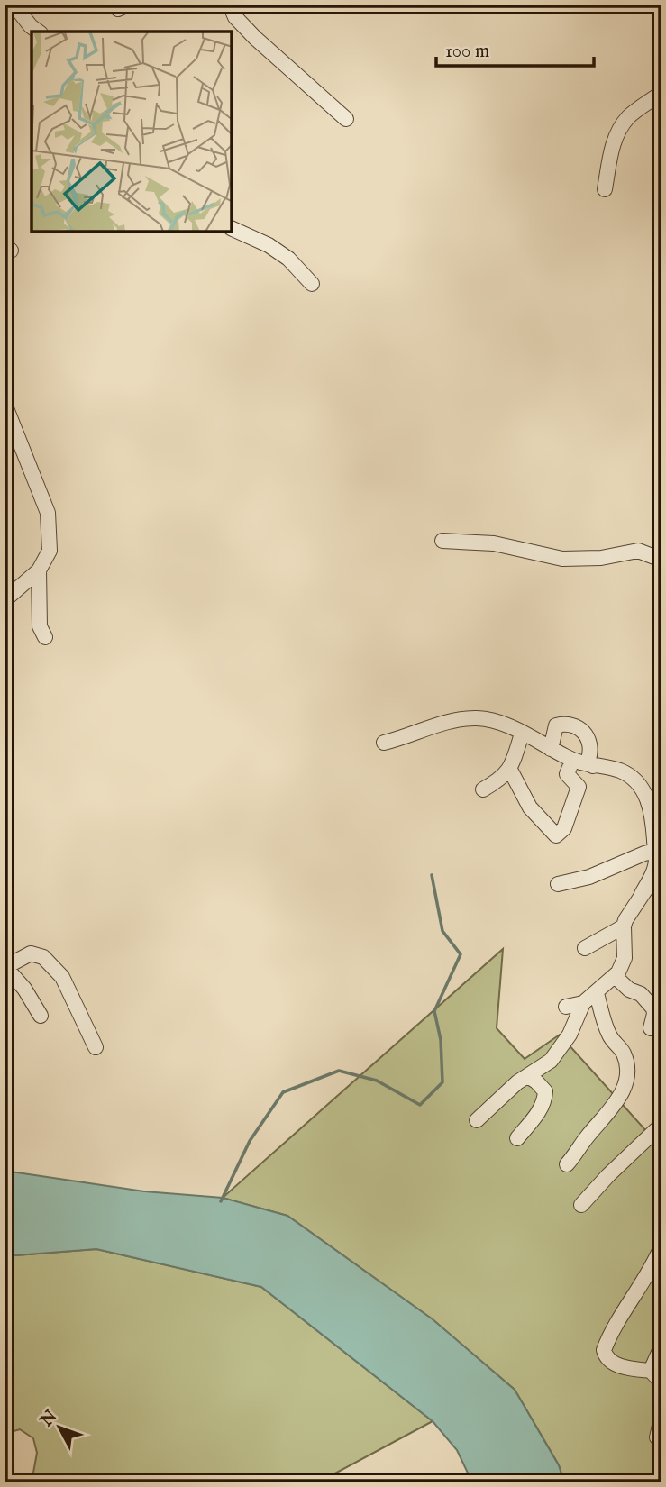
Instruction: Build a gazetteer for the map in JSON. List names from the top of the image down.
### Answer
{
  "scale_bar": "100 m",
  "north": "top left"
}
